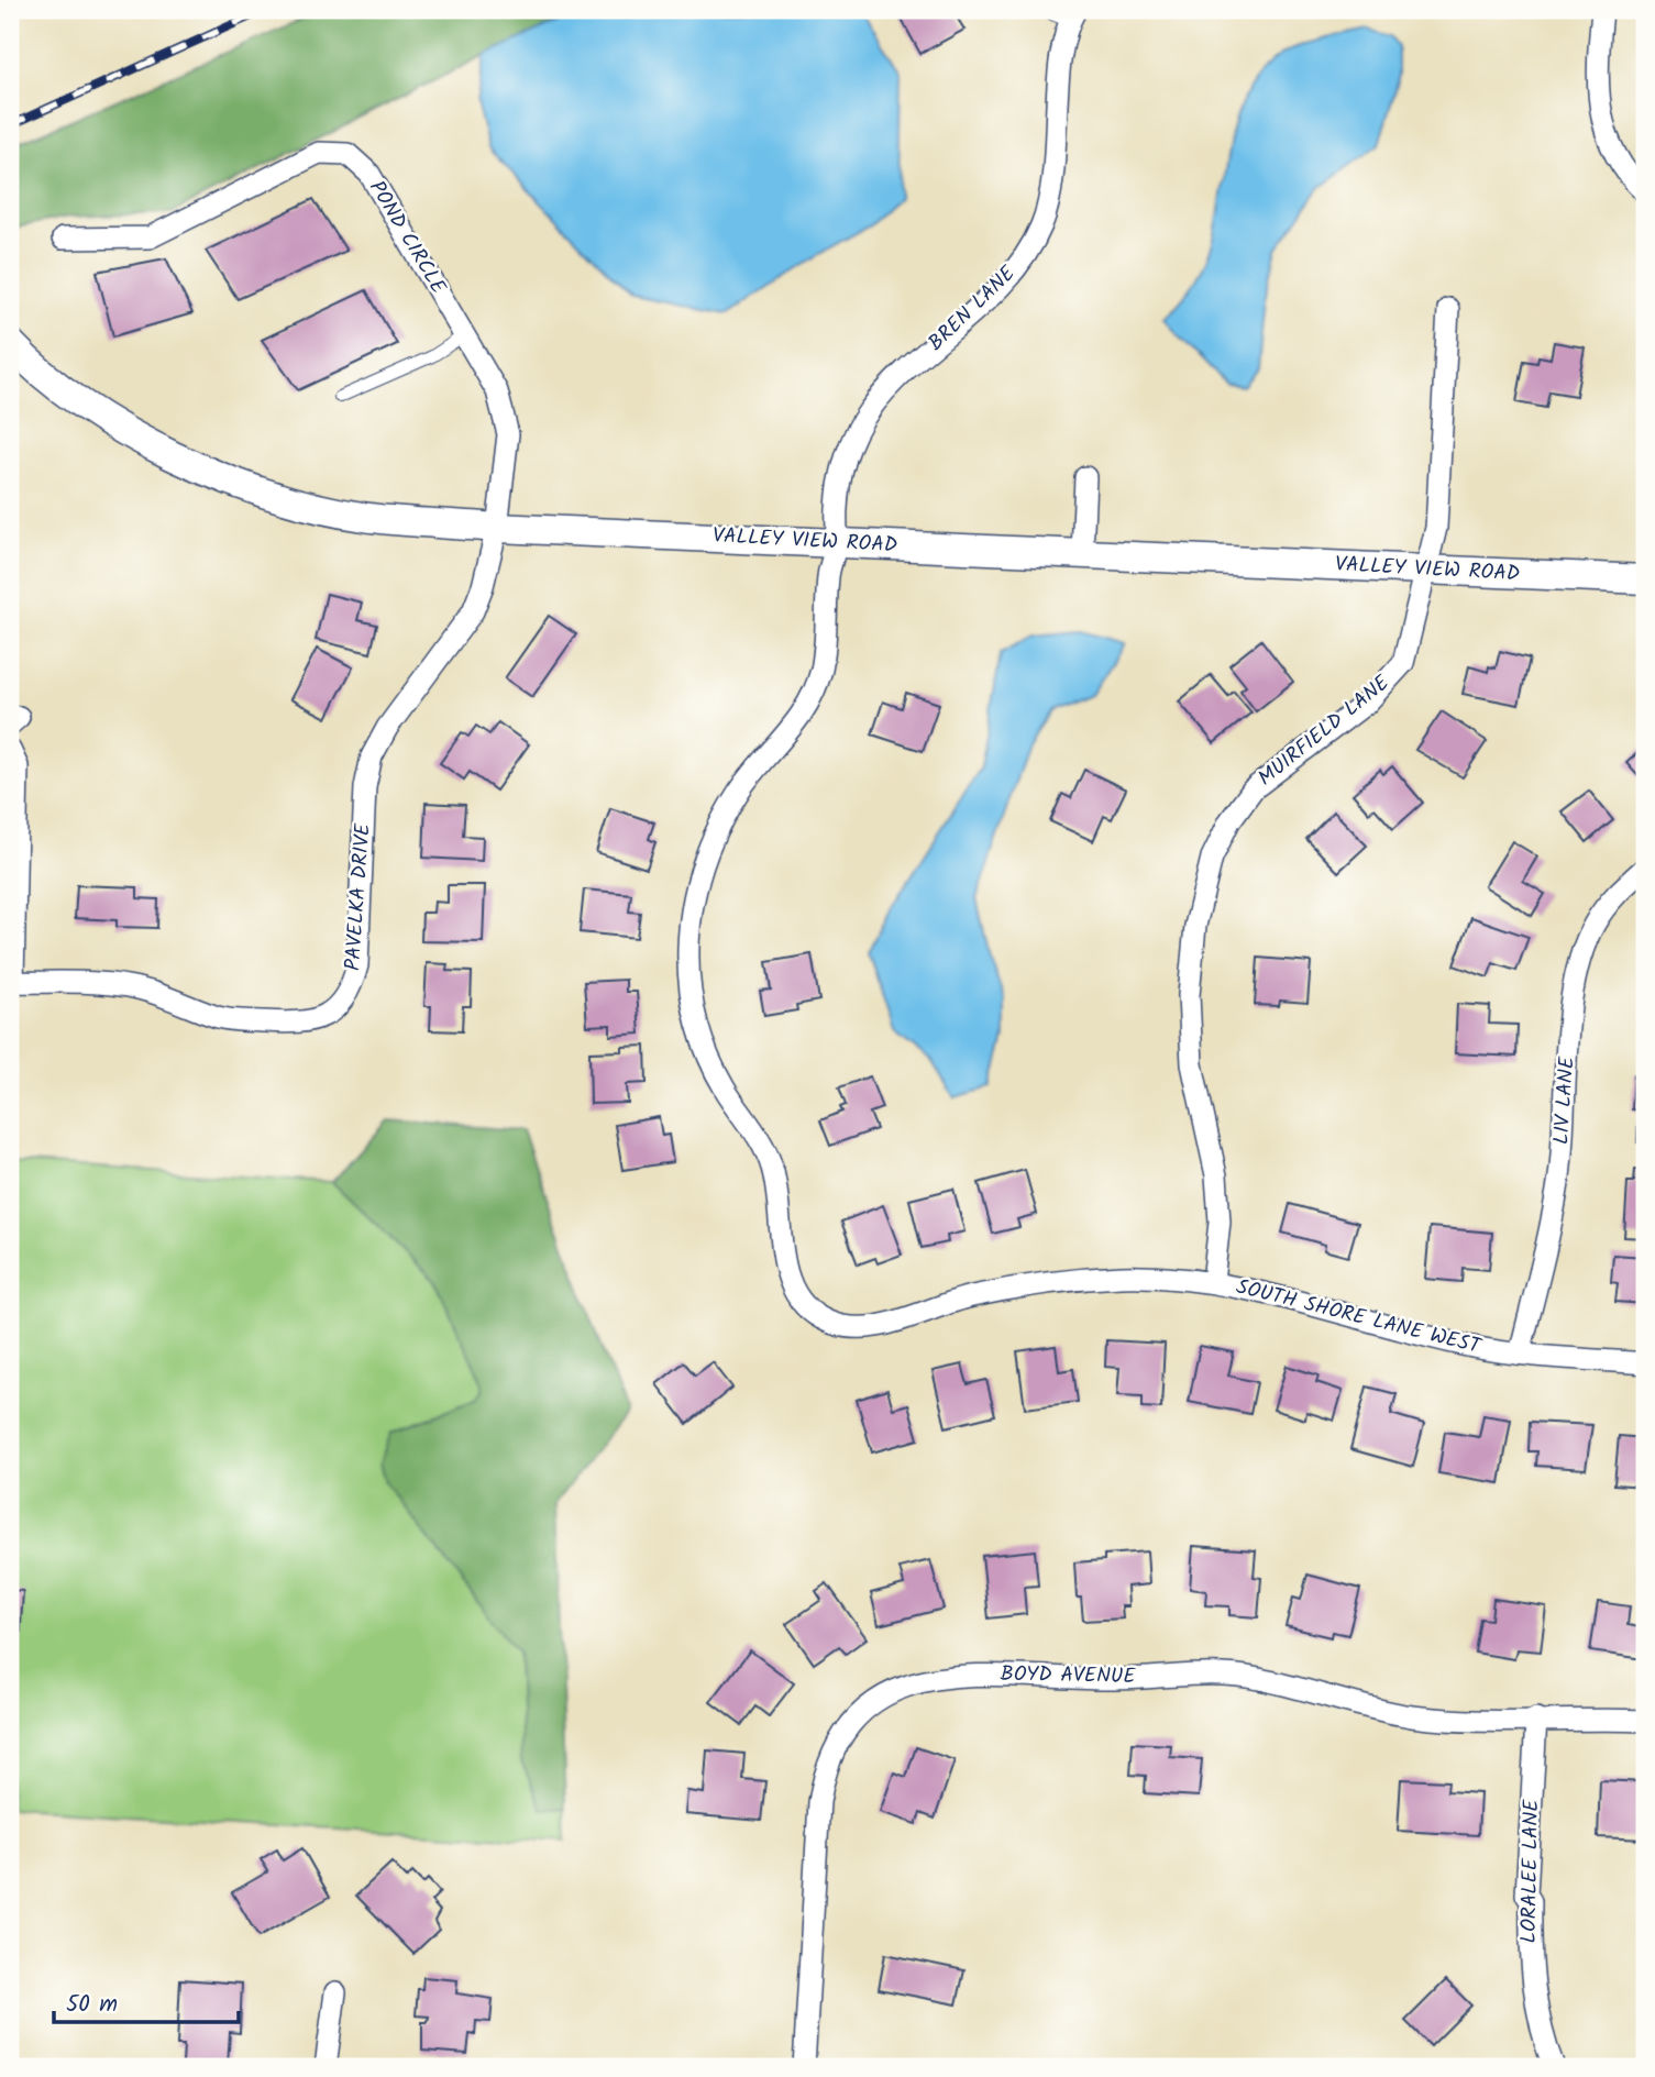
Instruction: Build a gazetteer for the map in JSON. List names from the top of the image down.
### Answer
{
  "streets": {
    "street": [
      "POND CIRCLE",
      "BREN LANE",
      "VALLEY VIEW ROAD",
      "MUIRFIELD LANE",
      "PAVELKA DRIVE",
      "LIV LANE",
      "SOUTH SHORE LANE WEST",
      "BOYD AVENUE",
      "LORALEE LANE"
    ]
  },
  "crossings": [
    ["POND CIRCLE", "VALLEY VIEW ROAD"],
    ["POND CIRCLE", "PAVELKA DRIVE"],
    ["BREN LANE", "VALLEY VIEW ROAD"],
    ["BREN LANE", "SOUTH SHORE LANE WEST"],
    ["VALLEY VIEW ROAD", "MUIRFIELD LANE"],
    ["VALLEY VIEW ROAD", "PAVELKA DRIVE"],
    ["VALLEY VIEW ROAD", "SOUTH SHORE LANE WEST"],
    ["MUIRFIELD LANE", "SOUTH SHORE LANE WEST"],
    ["LIV LANE", "SOUTH SHORE LANE WEST"],
    ["BOYD AVENUE", "LORALEE LANE"]
  ],
  "scale_bar": "50 m"
}
